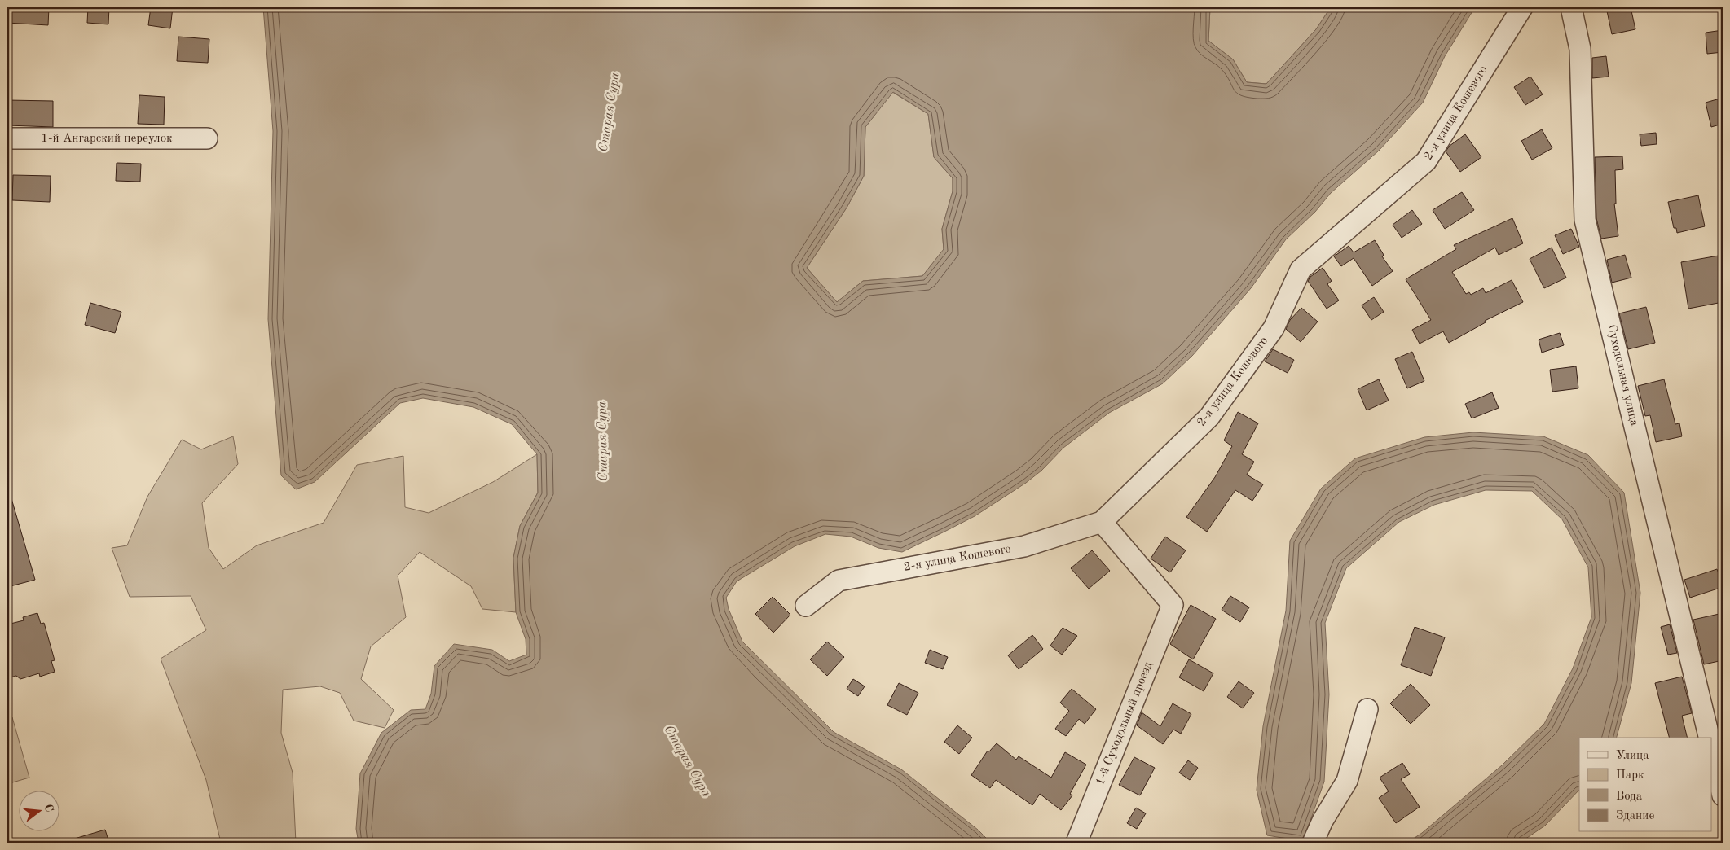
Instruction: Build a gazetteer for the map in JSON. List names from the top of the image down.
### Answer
{
  "streets": {
    "street": [
      "2-я улица Кошевого",
      "1-й Ангарский переулок",
      "Суходольная улица",
      "1-й Суходольный проезд"
    ]
  },
  "crossings": [
    ["2-я улица Кошевого", "1-й Суходольный проезд"]
  ],
  "water": ["Старая Сура"],
  "legend": [
    "Улица",
    "Парк",
    "Вода",
    "Здание"
  ],
  "north": "right"
}
